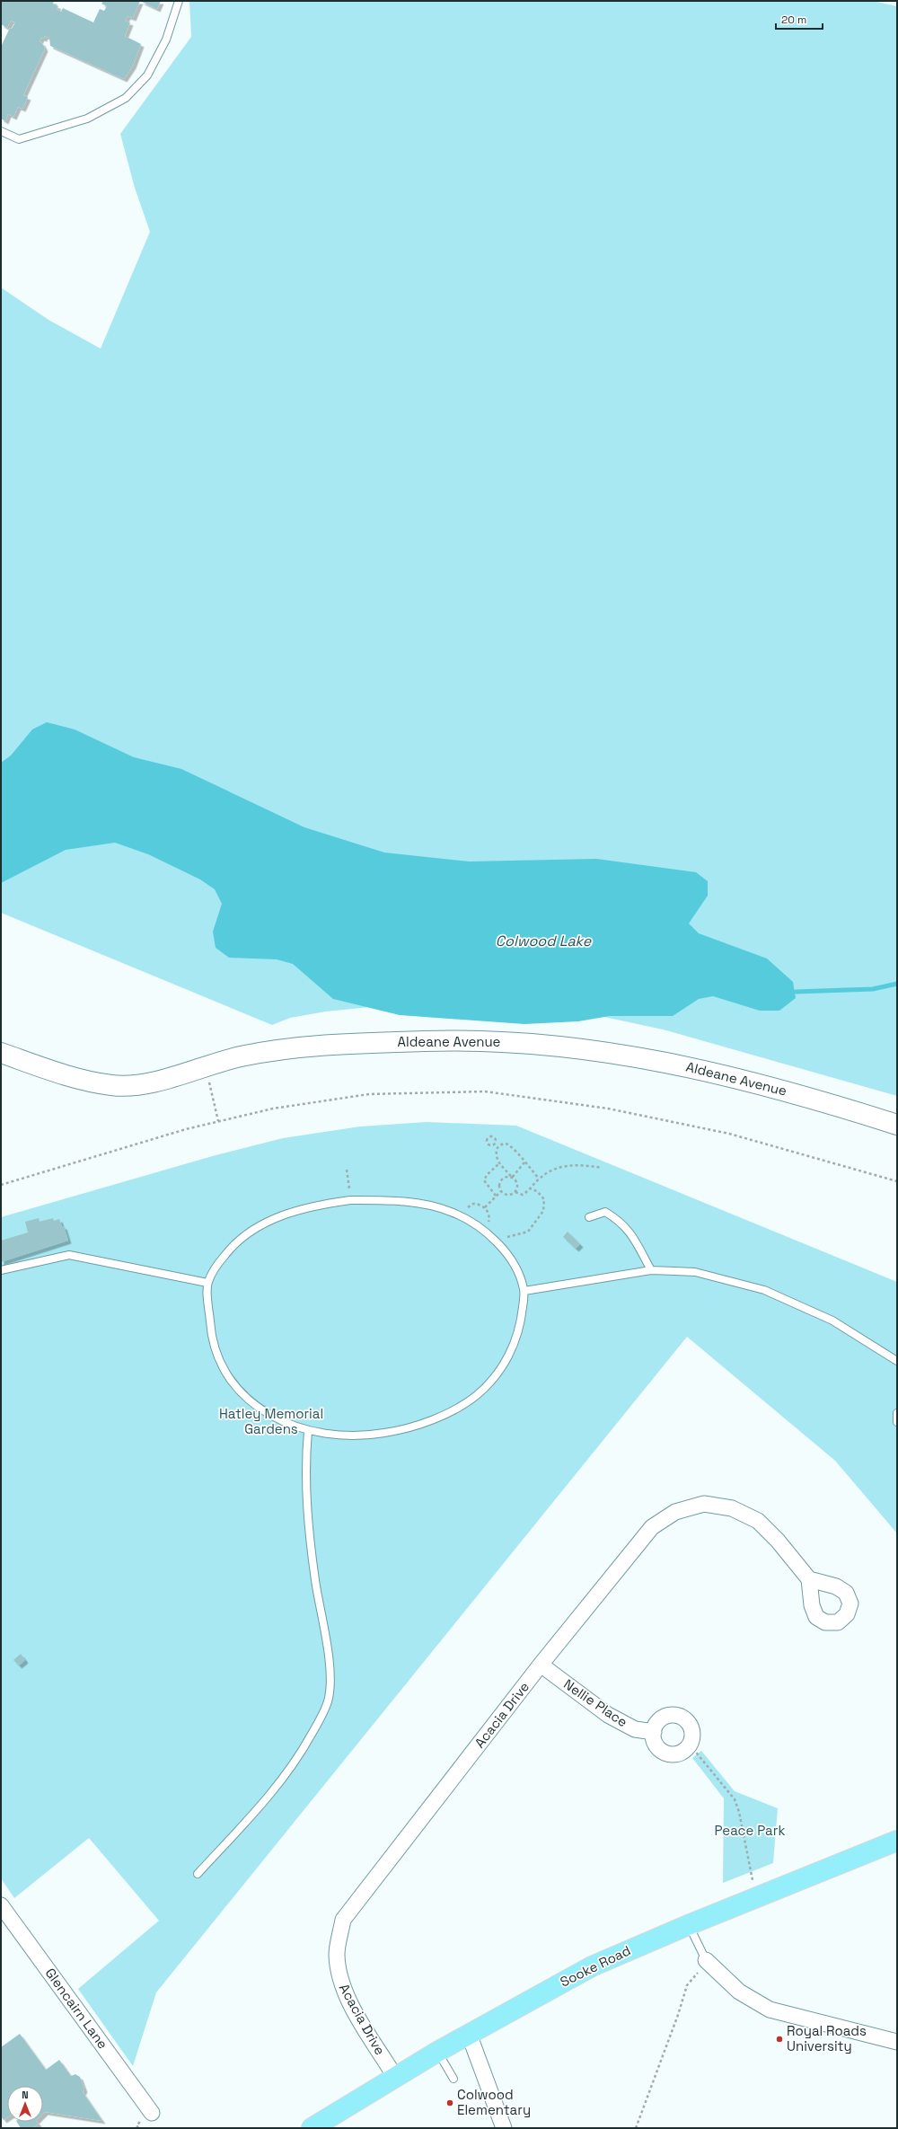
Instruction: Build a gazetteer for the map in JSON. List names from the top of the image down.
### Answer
{
  "streets": {
    "main road": ["Sooke Road"],
    "street": [
      "Aldeane Avenue",
      "Nellie Place",
      "Acacia Drive",
      "Glencairn Lane"
    ]
  },
  "crossings": [
    ["Nellie Place", "Acacia Drive"],
    ["Acacia Drive", "Sooke Road"]
  ],
  "water": ["Colwood Lake"],
  "parks": ["Hatley Memorial Gardens", "Peace Park"],
  "places": ["Royal Roads University", "Colwood Elementary"],
  "scale_bar": "20 m",
  "north": "top"
}
